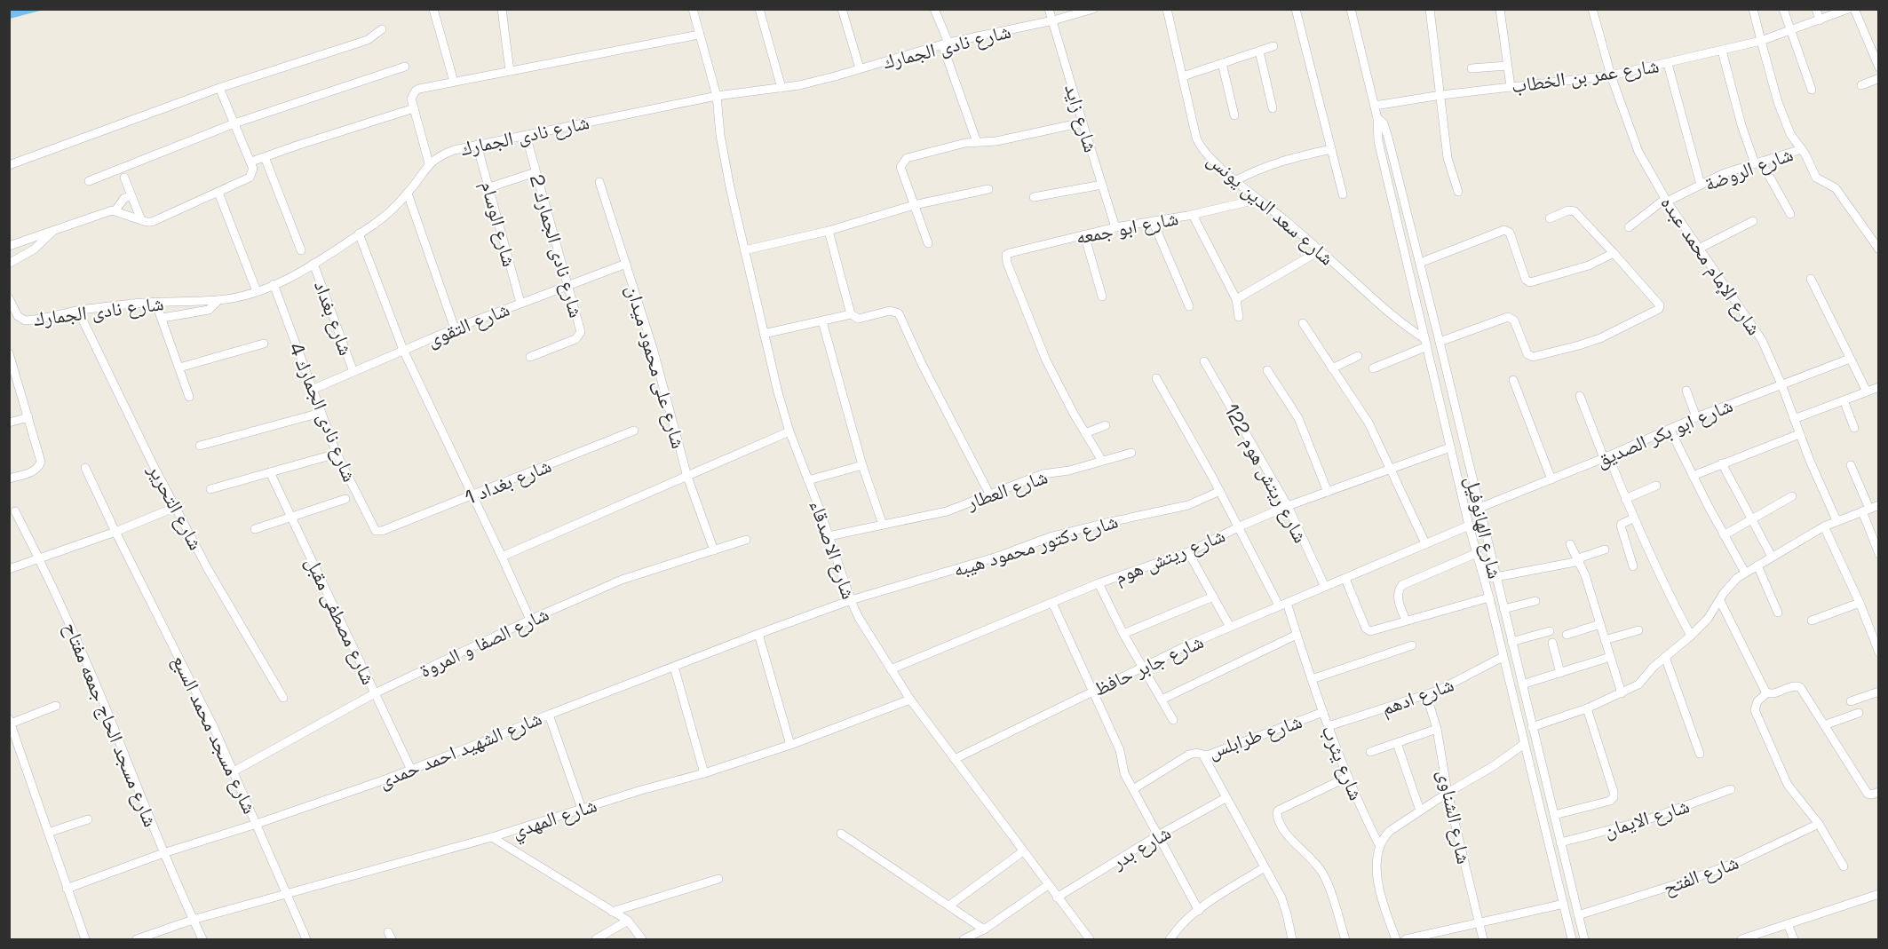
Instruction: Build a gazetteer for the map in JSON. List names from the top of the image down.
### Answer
{
  "streets": {
    "street": [
      "شارع نادى الجمارك",
      "شارع عمر بن الخطاب",
      "شارع زايد",
      "شارع الروضة",
      "شارع سعد الدين يونس",
      "شارع الوسام",
      "شارع ابو جمعه",
      "شارع نادى الجمارك 2",
      "شارع الإمام محمد عبده",
      "شارع بغداد",
      "شارع التقوى",
      "شارع على محمود ميدان",
      "شارع نادى الجمارك 4",
      "شارع ابو بكر الصديق",
      "شارع ريتش هوم 122",
      "شارع بغداد 1",
      "شارع العطار",
      "شارع التحرير",
      "شارع الهانوفيل",
      "شارع دكتور محمود هيبه",
      "شارع الاصدقاء",
      "شارع ريتش هوم",
      "شارع مصطفى مقبل",
      "شارع الصفا و المروة",
      "شارع جابر حافظ",
      "شارع ادهم",
      "شارع مسجد الحاج جمعه مفتاح",
      "شارع مسجد محمد السبع",
      "شارع طرابلس",
      "شارع الشهيد احمد حمدى",
      "شارع يثرب",
      "شارع الشناوى",
      "شارع المهدي",
      "شارع الايمان",
      "شارع بدر",
      "شارع الفتح"
    ]
  },
  "crossings": [
    ["شارع نادى الجمارك", "شارع زايد"],
    ["شارع نادى الجمارك", "شارع الوسام"],
    ["شارع نادى الجمارك", "شارع نادى الجمارك 2"],
    ["شارع نادى الجمارك", "شارع بغداد"],
    ["شارع نادى الجمارك", "شارع نادى الجمارك 4"],
    ["شارع نادى الجمارك", "شارع التحرير"],
    ["شارع نادى الجمارك", "شارع الاصدقاء"],
    ["شارع عمر بن الخطاب", "شارع الإمام محمد عبده"],
    ["شارع عمر بن الخطاب", "شارع الهانوفيل"],
    ["شارع زايد", "شارع ابو جمعه"],
    ["شارع الروضة", "شارع الإمام محمد عبده"],
    ["شارع سعد الدين يونس", "شارع ابو جمعه"],
    ["شارع سعد الدين يونس", "شارع الهانوفيل"],
    ["شارع الوسام", "شارع التقوى"],
    ["شارع نادى الجمارك 2", "شارع التقوى"],
    ["شارع الإمام محمد عبده", "شارع ابو بكر الصديق"],
    ["شارع بغداد", "شارع التقوى"],
    ["شارع التقوى", "شارع على محمود ميدان"],
    ["شارع التقوى", "شارع نادى الجمارك 4"],
    ["شارع على محمود ميدان", "شارع الصفا و المروة"],
    ["شارع نادى الجمارك 4", "شارع بغداد 1"],
    ["شارع ابو بكر الصديق", "شارع الهانوفيل"],
    ["شارع ريتش هوم 122", "شارع ريتش هوم"],
    ["شارع ريتش هوم 122", "شارع جابر حافظ"],
    ["شارع العطار", "شارع الاصدقاء"],
    ["شارع الهانوفيل", "شارع ريتش هوم"],
    ["شارع الهانوفيل", "شارع جابر حافظ"],
    ["شارع الهانوفيل", "شارع ادهم"],
    ["شارع الهانوفيل", "شارع الايمان"],
    ["شارع الهانوفيل", "شارع الفتح"],
    ["شارع دكتور محمود هيبه", "شارع الاصدقاء"],
    ["شارع دكتور محمود هيبه", "شارع الشهيد احمد حمدى"],
    ["شارع دكتور محمود هيبه", "شارع يثرب"],
    ["شارع الاصدقاء", "شارع ريتش هوم"],
    ["شارع الاصدقاء", "شارع جابر حافظ"],
    ["شارع الاصدقاء", "شارع الشهيد احمد حمدى"],
    ["شارع الاصدقاء", "شارع المهدي"],
    ["شارع الاصدقاء", "شارع بدر"],
    ["شارع ريتش هوم", "شارع يثرب"],
    ["شارع مصطفى مقبل", "شارع الصفا و المروة"],
    ["شارع مصطفى مقبل", "شارع الشهيد احمد حمدى"],
    ["شارع الصفا و المروة", "شارع مسجد محمد السبع"],
    ["شارع جابر حافظ", "شارع يثرب"],
    ["شارع ادهم", "شارع يثرب"],
    ["شارع ادهم", "شارع الشناوى"],
    ["شارع مسجد الحاج جمعه مفتاح", "شارع الشهيد احمد حمدى"],
    ["شارع مسجد الحاج جمعه مفتاح", "شارع المهدي"],
    ["شارع مسجد محمد السبع", "شارع الشهيد احمد حمدى"],
    ["شارع مسجد محمد السبع", "شارع المهدي"],
    ["شارع طرابلس", "شارع يثرب"]
  ]
}
